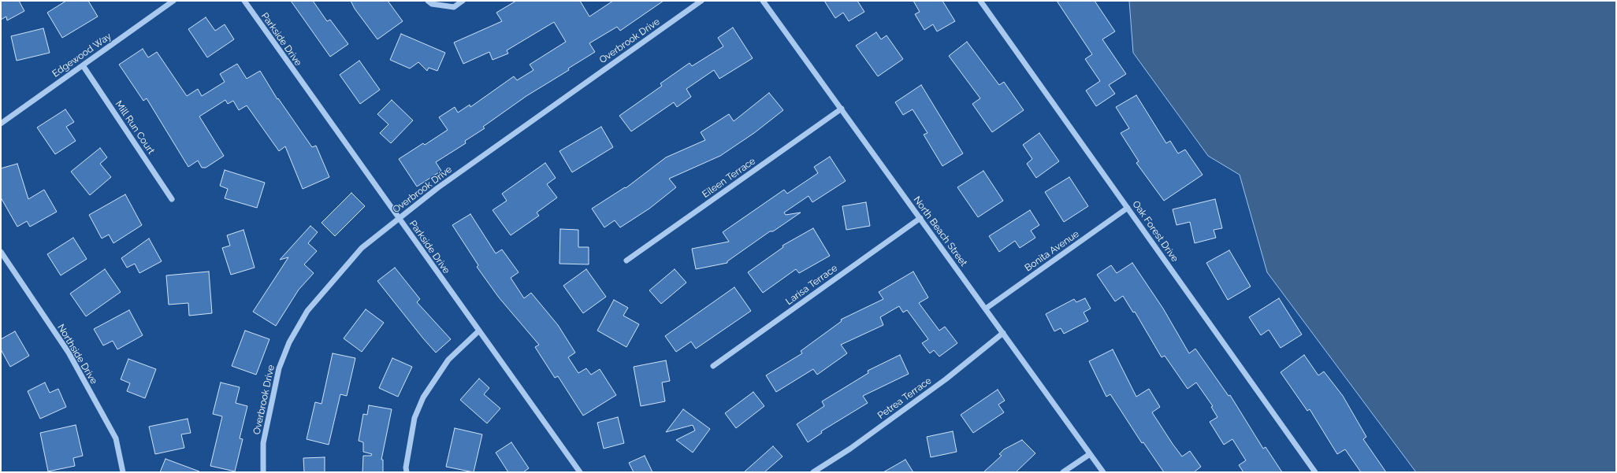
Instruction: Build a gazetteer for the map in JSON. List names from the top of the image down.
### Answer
{
  "streets": {
    "street": [
      "Parkside Drive",
      "Overbrook Drive",
      "Edgewood Way",
      "Mill Run Court",
      "Eileen Terrace",
      "North Beach Street",
      "Oak Forest Drive",
      "Bonita Avenue",
      "Larisa Terrace",
      "Northside Drive",
      "Petrea Terrace"
    ]
  },
  "crossings": [
    ["Parkside Drive", "Overbrook Drive"],
    ["Edgewood Way", "Mill Run Court"],
    ["Eileen Terrace", "North Beach Street"],
    ["North Beach Street", "Bonita Avenue"],
    ["North Beach Street", "Larisa Terrace"],
    ["North Beach Street", "Petrea Terrace"],
    ["Oak Forest Drive", "Bonita Avenue"]
  ]
}
